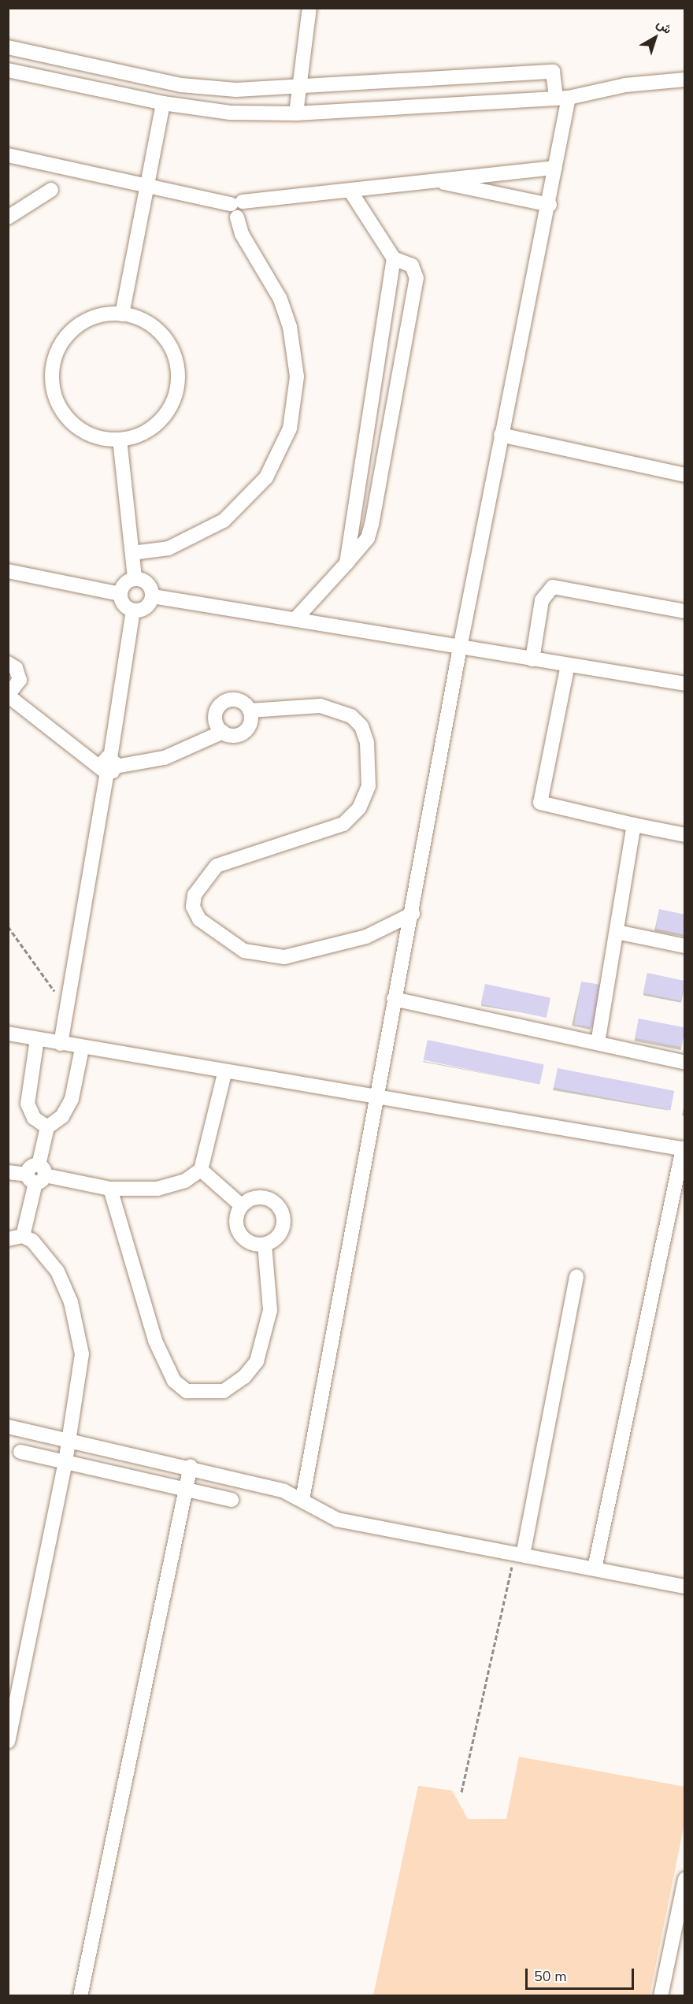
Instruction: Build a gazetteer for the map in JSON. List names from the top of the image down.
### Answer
{
  "scale_bar": "50 m",
  "north": "top right"
}
